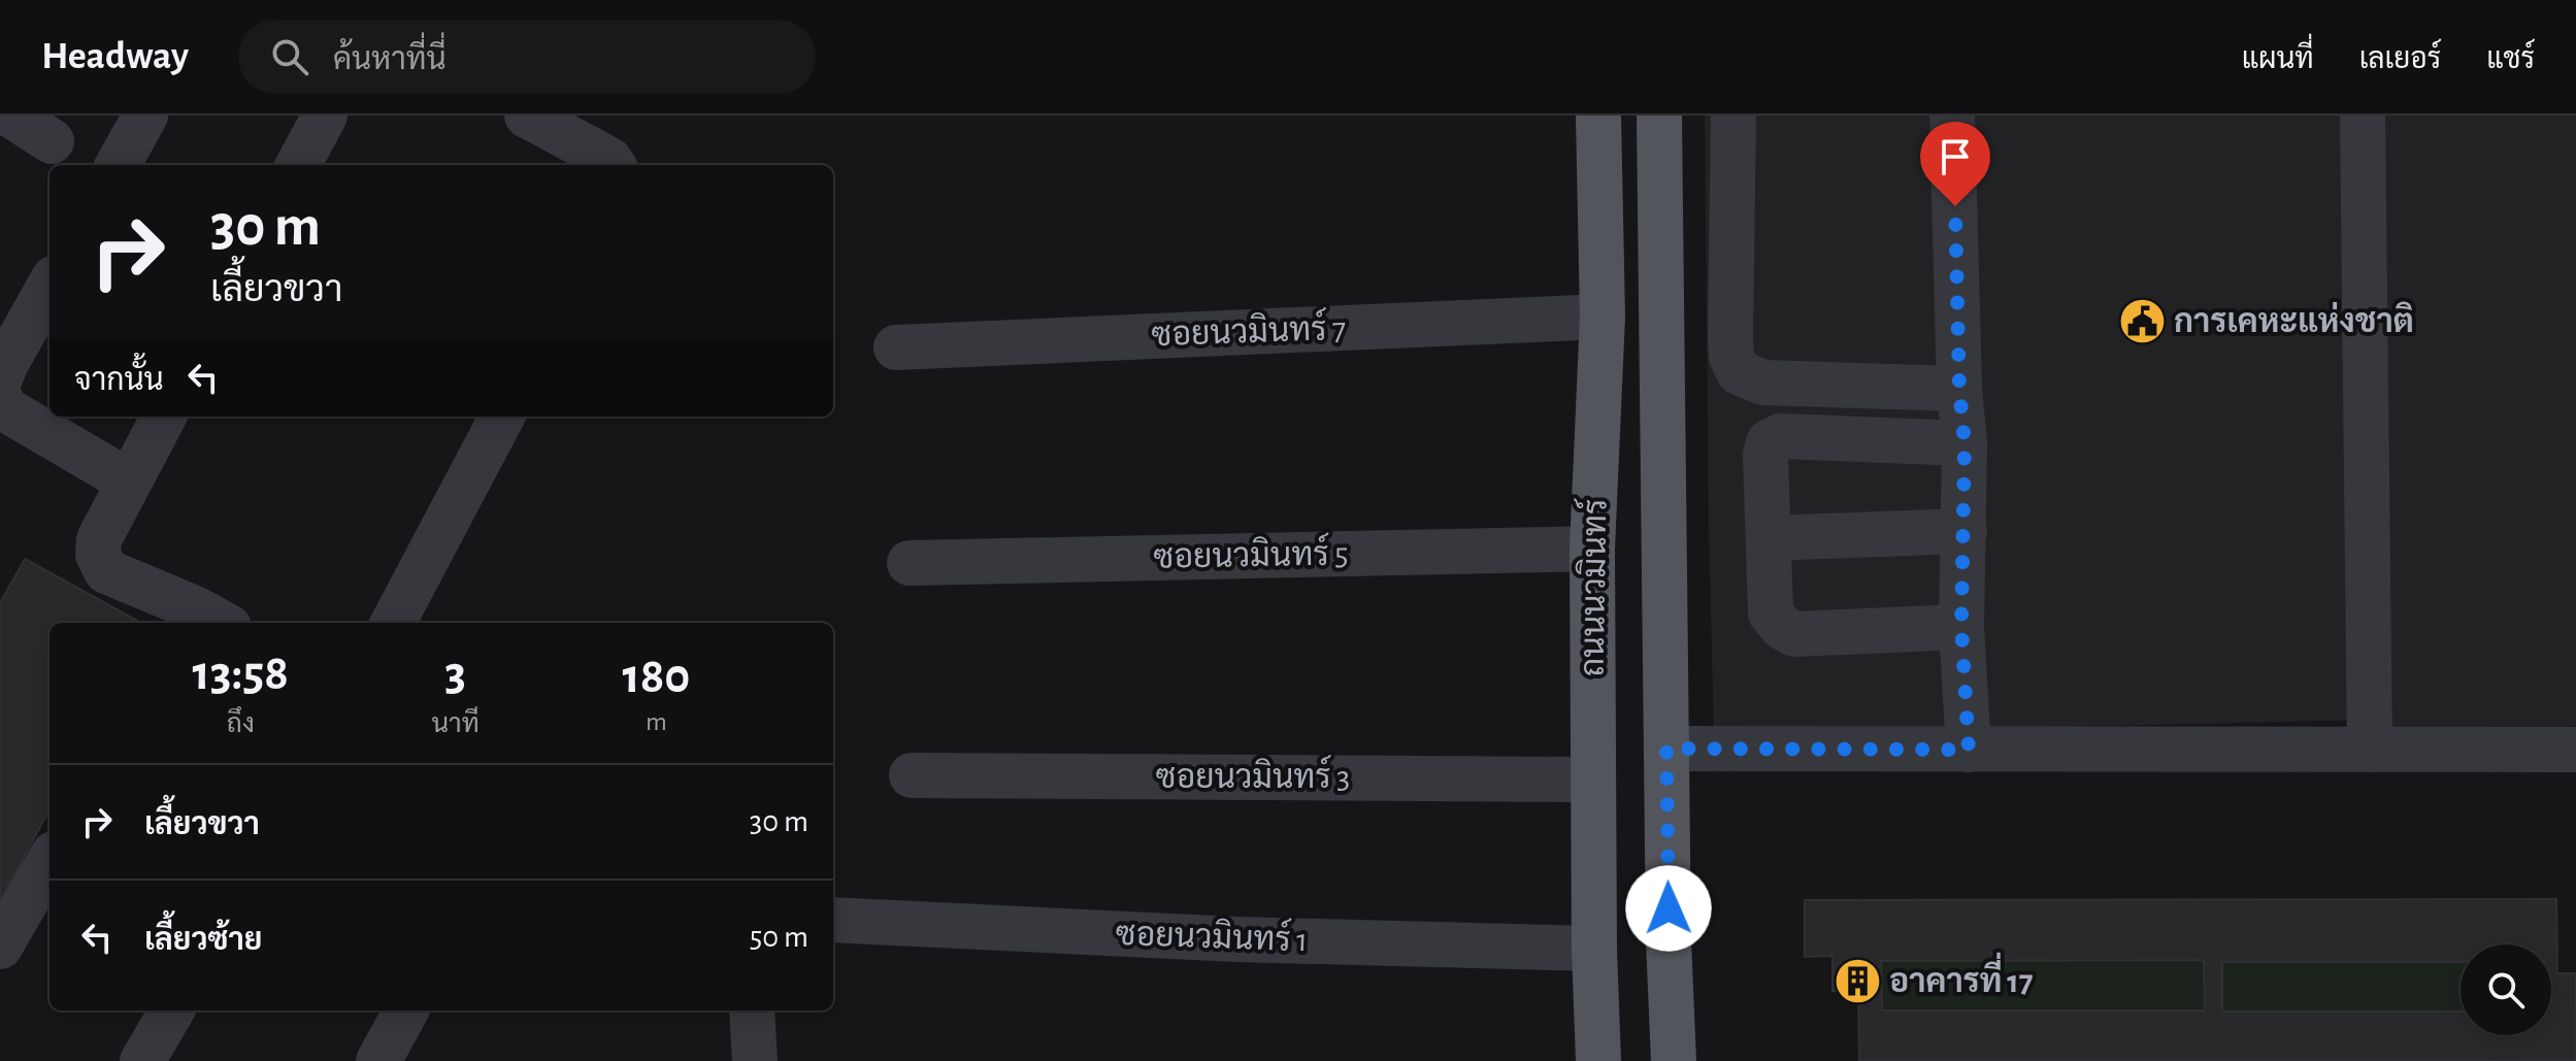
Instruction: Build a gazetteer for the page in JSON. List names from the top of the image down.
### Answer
{
  "streets": {
    "main road": ["ถนนนวมินทร์"],
    "street": [
      "ซอยนวมินทร์ 7",
      "ซอยนวมินทร์ 5",
      "ซอยนวมินทร์ 3",
      "ซอยนวมินทร์ 1"
    ]
  },
  "crossings": [
    ["ซอยนวมินทร์ 7", "ถนนนวมินทร์"],
    ["ซอยนวมินทร์ 5", "ถนนนวมินทร์"],
    ["ถนนนวมินทร์", "ซอยนวมินทร์ 3"],
    ["ถนนนวมินทร์", "ซอยนวมินทร์ 1"]
  ],
  "places": {
    "public building": ["การเคหะแห่งชาติ"],
    "building": ["อาคารที่ 17"]
  },
  "page": {
    "header": "Headway",
    "search": "ค้นหาที่นี่",
    "nav": ["แผนที่", "เลเยอร์", "แชร์"],
    "turn": ["30 m", "เลี้ยวขวา"],
    "then": "จากนั้น",
    "eta": [
      "13:58",
      "ถึง",
      "3",
      "นาที",
      "180",
      "m"
    ],
    "list": [
      {
        "name": "เลี้ยวขวา",
        "value": "30 m"
      },
      {
        "name": "เลี้ยวซ้าย",
        "value": "50 m"
      }
    ]
  }
}
